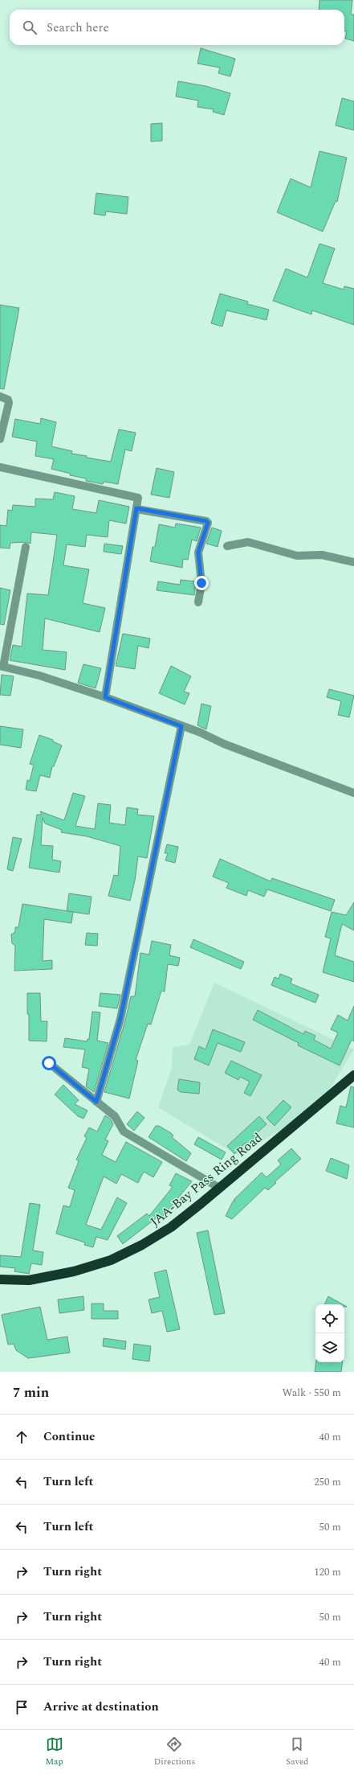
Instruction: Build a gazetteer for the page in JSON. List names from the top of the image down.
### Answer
{
  "streets": {
    "highway": ["JAA-Bay Pass Ring Road"]
  },
  "page": {
    "search": "Search here",
    "heading": ["7 min", "Walk · 550 m"],
    "list": [
      ["Continue", "40 m"],
      ["Turn left", "250 m"],
      ["Turn left", "50 m"],
      ["Turn right", "120 m"],
      ["Turn right", "50 m"],
      ["Turn right", "40 m"],
      "Arrive at destination"
    ],
    "nav": ["Map", "Directions", "Saved"]
  }
}
